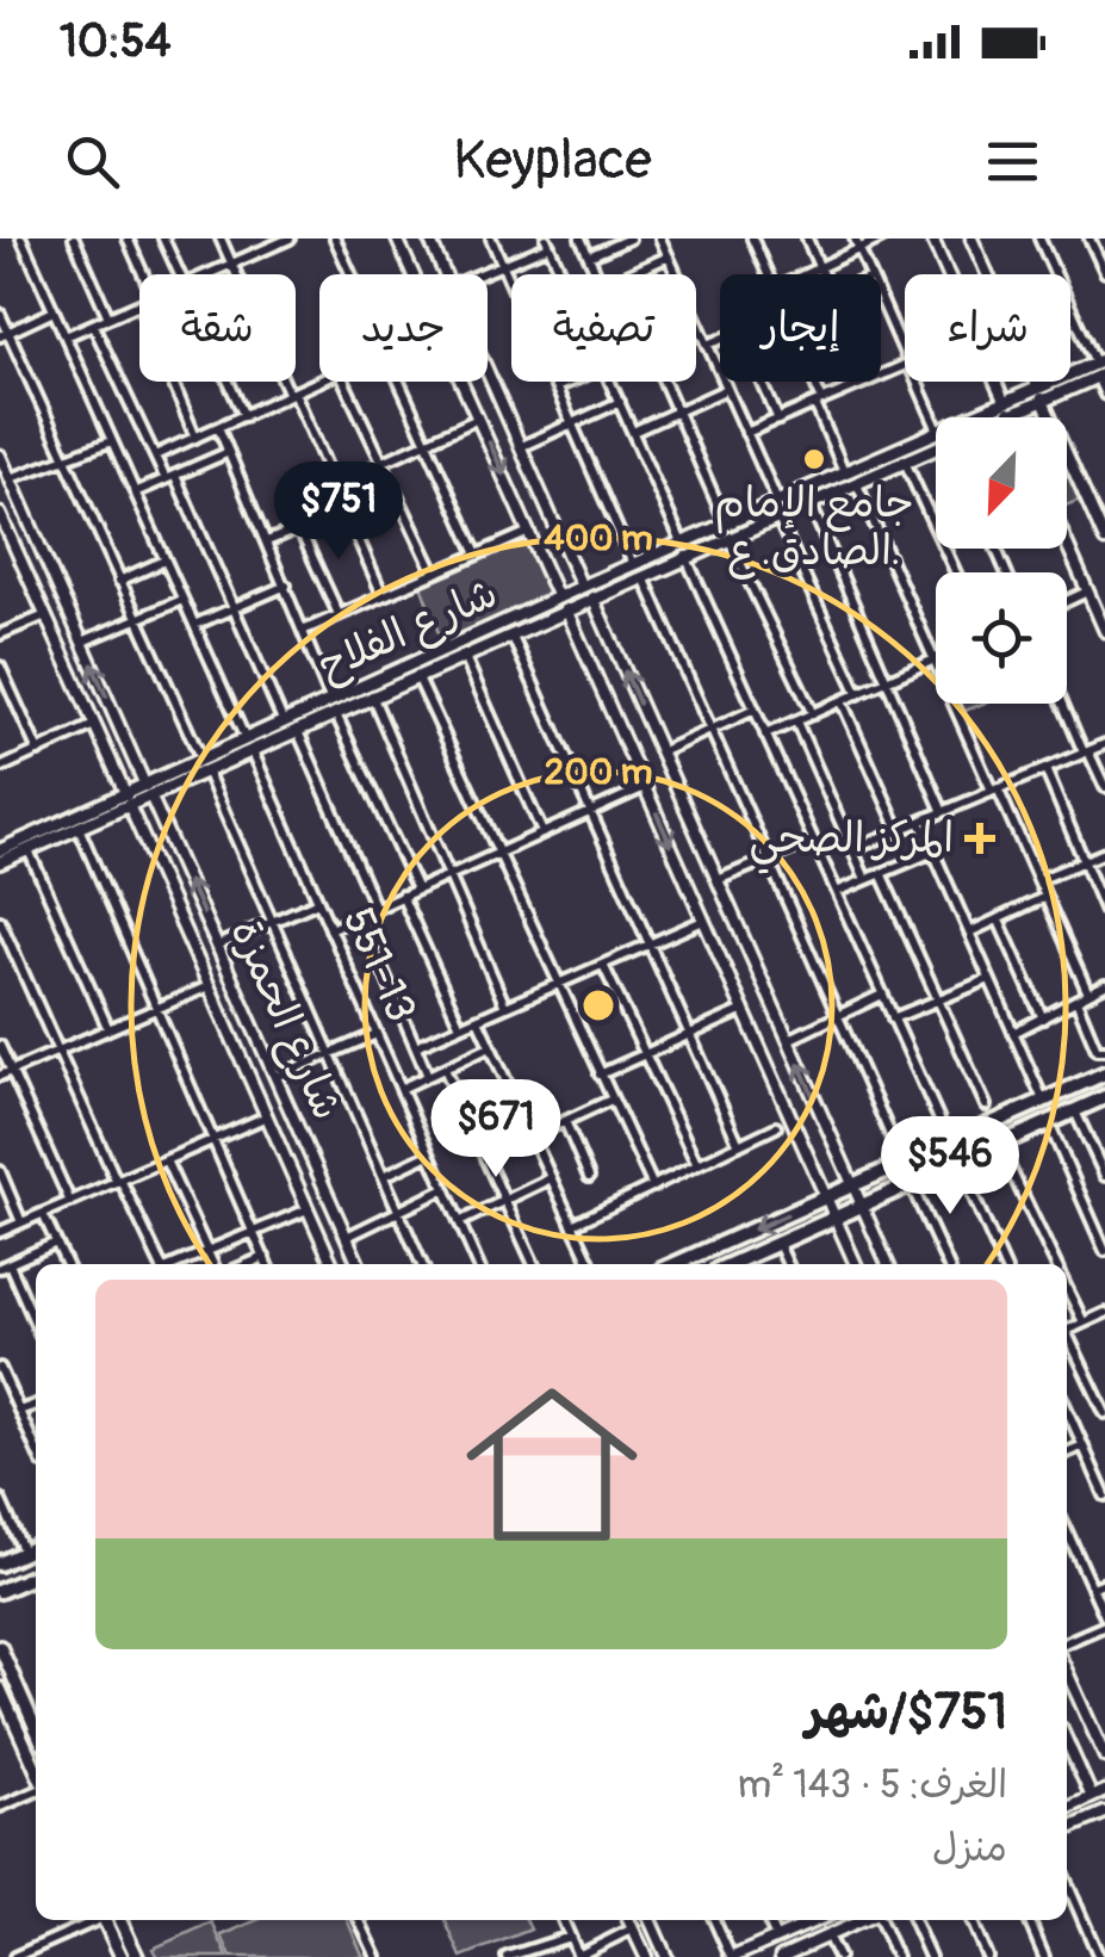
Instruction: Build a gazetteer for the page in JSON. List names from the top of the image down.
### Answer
{
  "streets": {
    "main road": ["شارع الفلاح"],
    "street": ["551-13", "شارع الحمزة"]
  },
  "crossings": [
    ["شارع الفلاح", "551-13"],
    ["شارع الفلاح", "شارع الحمزة"]
  ],
  "places": {
    "other": ["جامع الإمام الصادق. ع."],
    "health": ["المركز الصحي"]
  },
  "north": "bottom left",
  "page": {
    "status": "10:54",
    "header": "Keyplace",
    "chip": [
      "شراء",
      "إيجار",
      "تصفية",
      "جديد",
      "شقة"
    ],
    "price": ["$751", "$671", "$546"],
    "list": [
      {
        "name": "$751/شهر",
        "note": "الغرف: 5 · 143 m² · منزل"
      }
    ]
  },
  "rings": ["400 m", "200 m"]
}
